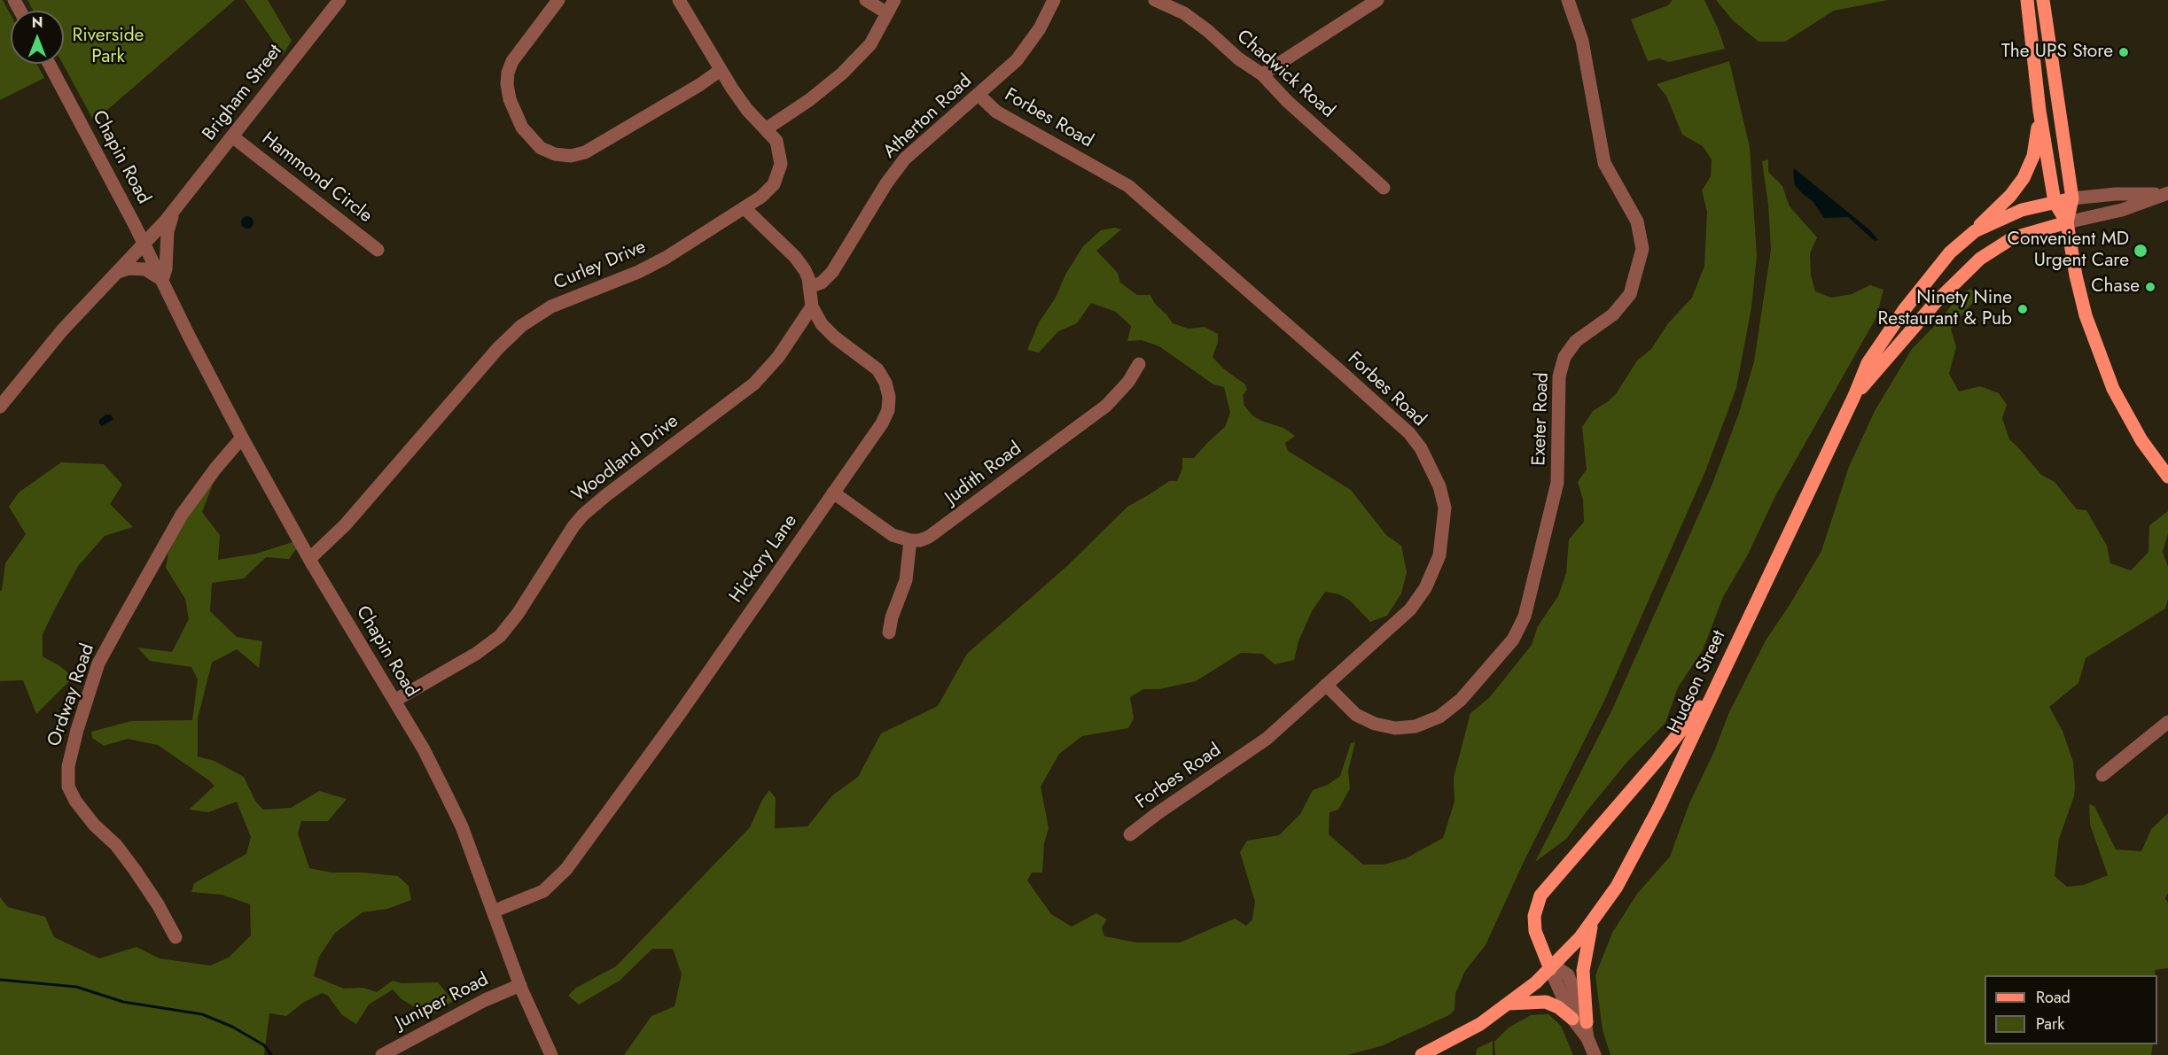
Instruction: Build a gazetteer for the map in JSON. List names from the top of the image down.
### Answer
{
  "streets": {
    "main road": ["Hudson Street"],
    "street": [
      "Chadwick Road",
      "Brigham Street",
      "Atherton Road",
      "Forbes Road",
      "Chapin Road",
      "Hammond Circle",
      "Curley Drive",
      "Exeter Road",
      "Woodland Drive",
      "Judith Road",
      "Hickory Lane",
      "Ordway Road",
      "Juniper Road"
    ]
  },
  "crossings": [
    ["Brigham Street", "Chapin Road"],
    ["Brigham Street", "Hammond Circle"],
    ["Atherton Road", "Forbes Road"],
    ["Atherton Road", "Hickory Lane"],
    ["Forbes Road", "Exeter Road"],
    ["Chapin Road", "Curley Drive"],
    ["Chapin Road", "Woodland Drive"],
    ["Chapin Road", "Hickory Lane"],
    ["Chapin Road", "Ordway Road"],
    ["Chapin Road", "Juniper Road"],
    ["Curley Drive", "Hickory Lane"],
    ["Woodland Drive", "Hickory Lane"]
  ],
  "parks": ["Riverside Park"],
  "places": [
    "The UPS Store",
    "Convenient MD Urgent Care",
    "Chase",
    "Ninety Nine Restaurant & Pub"
  ],
  "legend": ["Road", "Park"],
  "north": "top"
}
